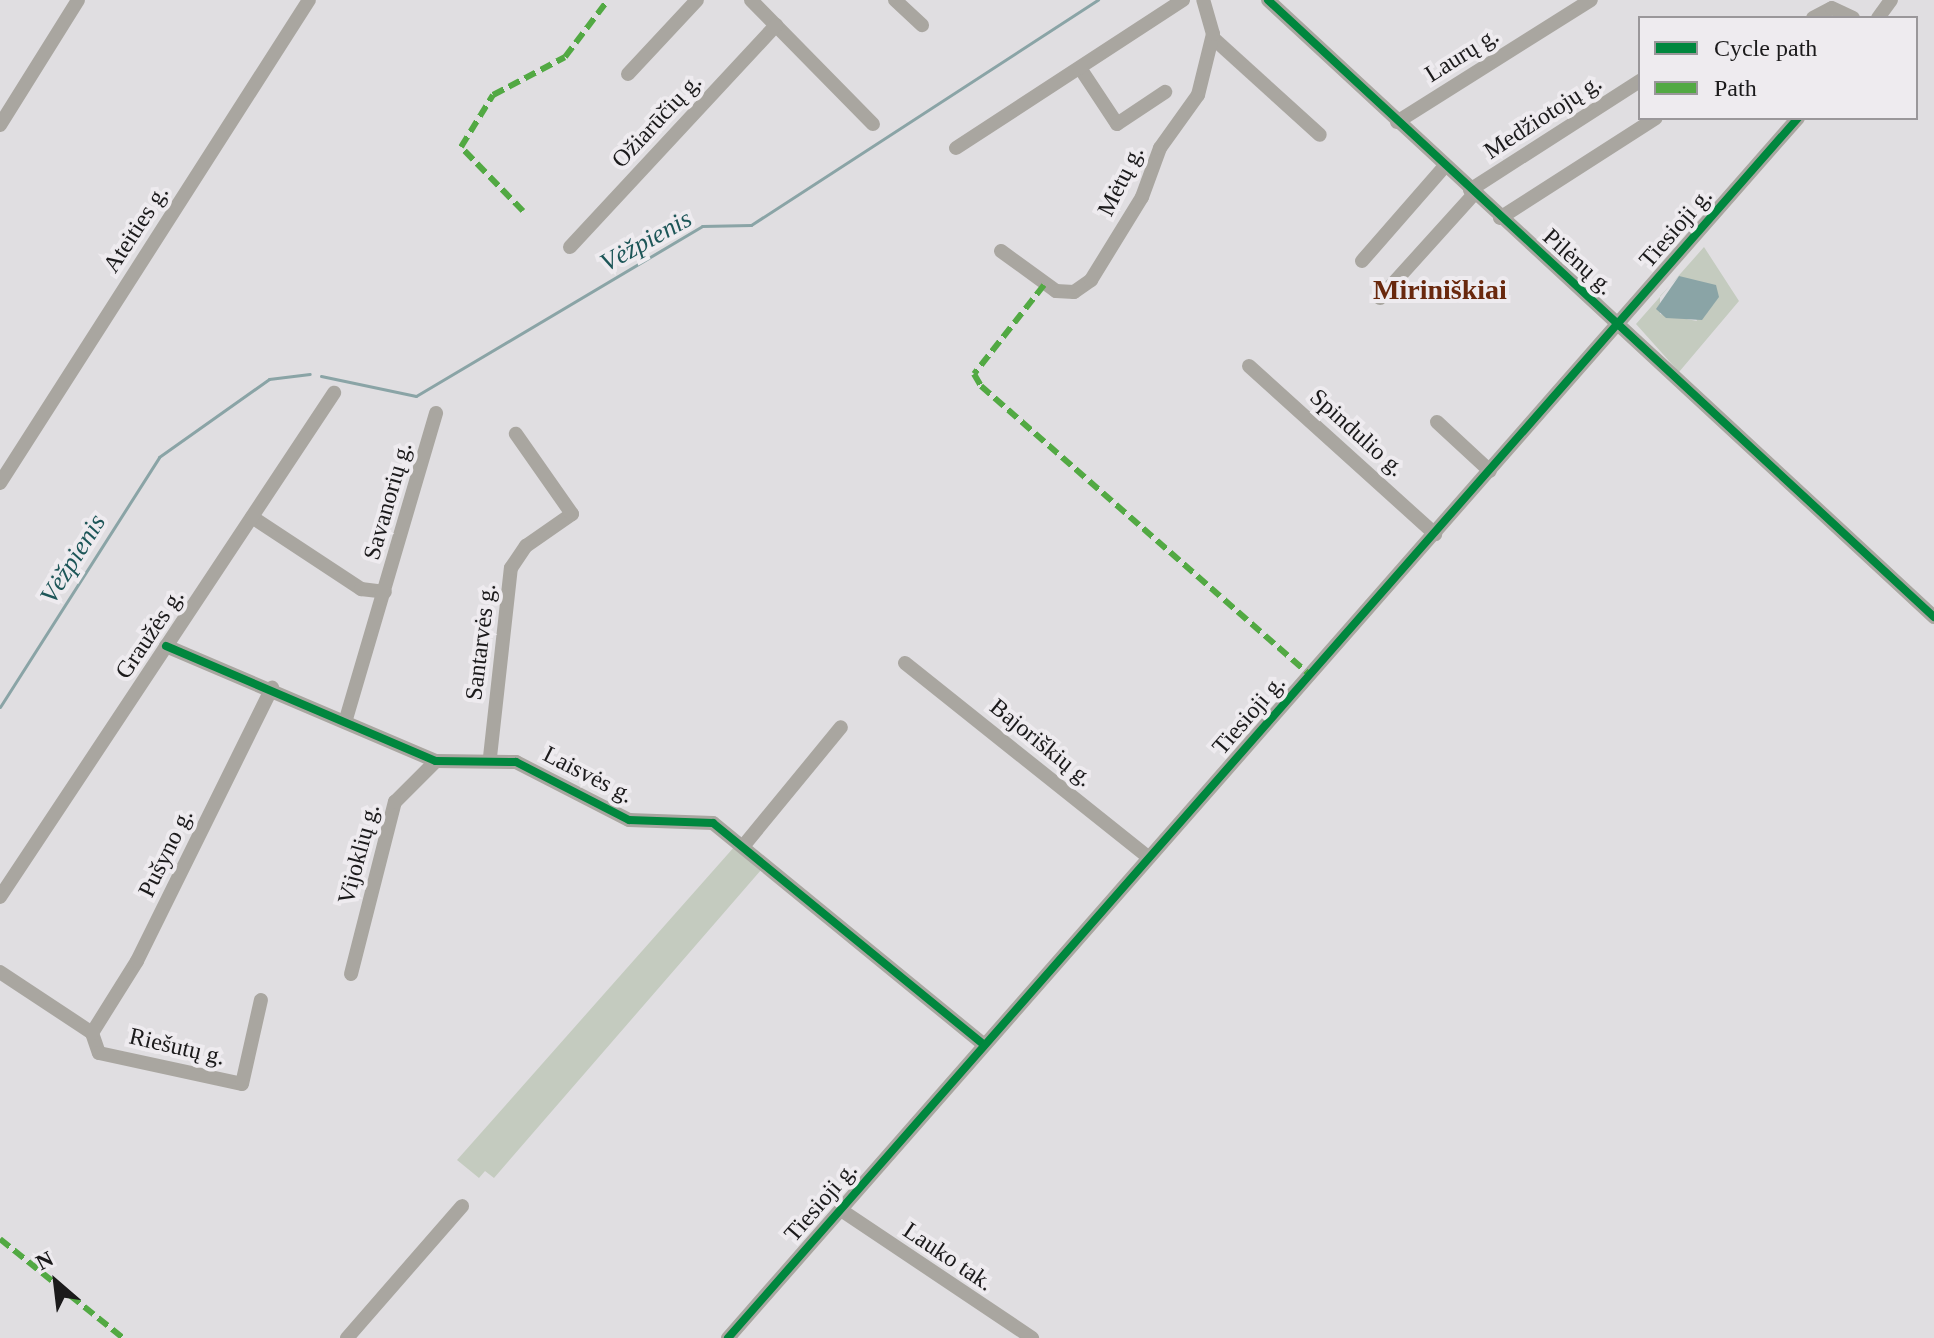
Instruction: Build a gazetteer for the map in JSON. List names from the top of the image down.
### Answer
{
  "streets": {
    "street": [
      "Laurų g.",
      "Medžiotojų g.",
      "Ožiarūčių g.",
      "Mėtų g.",
      "Tiesioji g.",
      "Ateities g.",
      "Pilėnų g.",
      "Spindulio g.",
      "Savanorių g.",
      "Graužės g.",
      "Santarvės g.",
      "Bajoriškių g.",
      "Laisvės g.",
      "Pušyno g.",
      "Vijoklių g.",
      "Riešutų g.",
      "Lauko tak."
    ]
  },
  "crossings": [
    ["Laurų g.", "Pilėnų g."],
    ["Medžiotojų g.", "Pilėnų g."],
    ["Tiesioji g.", "Pilėnų g."],
    ["Tiesioji g.", "Spindulio g."],
    ["Tiesioji g.", "Bajoriškių g."],
    ["Tiesioji g.", "Laisvės g."],
    ["Tiesioji g.", "Lauko tak."],
    ["Savanorių g.", "Graužės g."],
    ["Graužės g.", "Laisvės g."],
    ["Santarvės g.", "Laisvės g."],
    ["Laisvės g.", "Pušyno g."],
    ["Laisvės g.", "Vijoklių g."],
    ["Pušyno g.", "Riešutų g."]
  ],
  "districts": ["Miriniškiai"],
  "water": ["Vėžpienis"],
  "legend": ["Cycle path", "Path"],
  "north": "top left"
}
